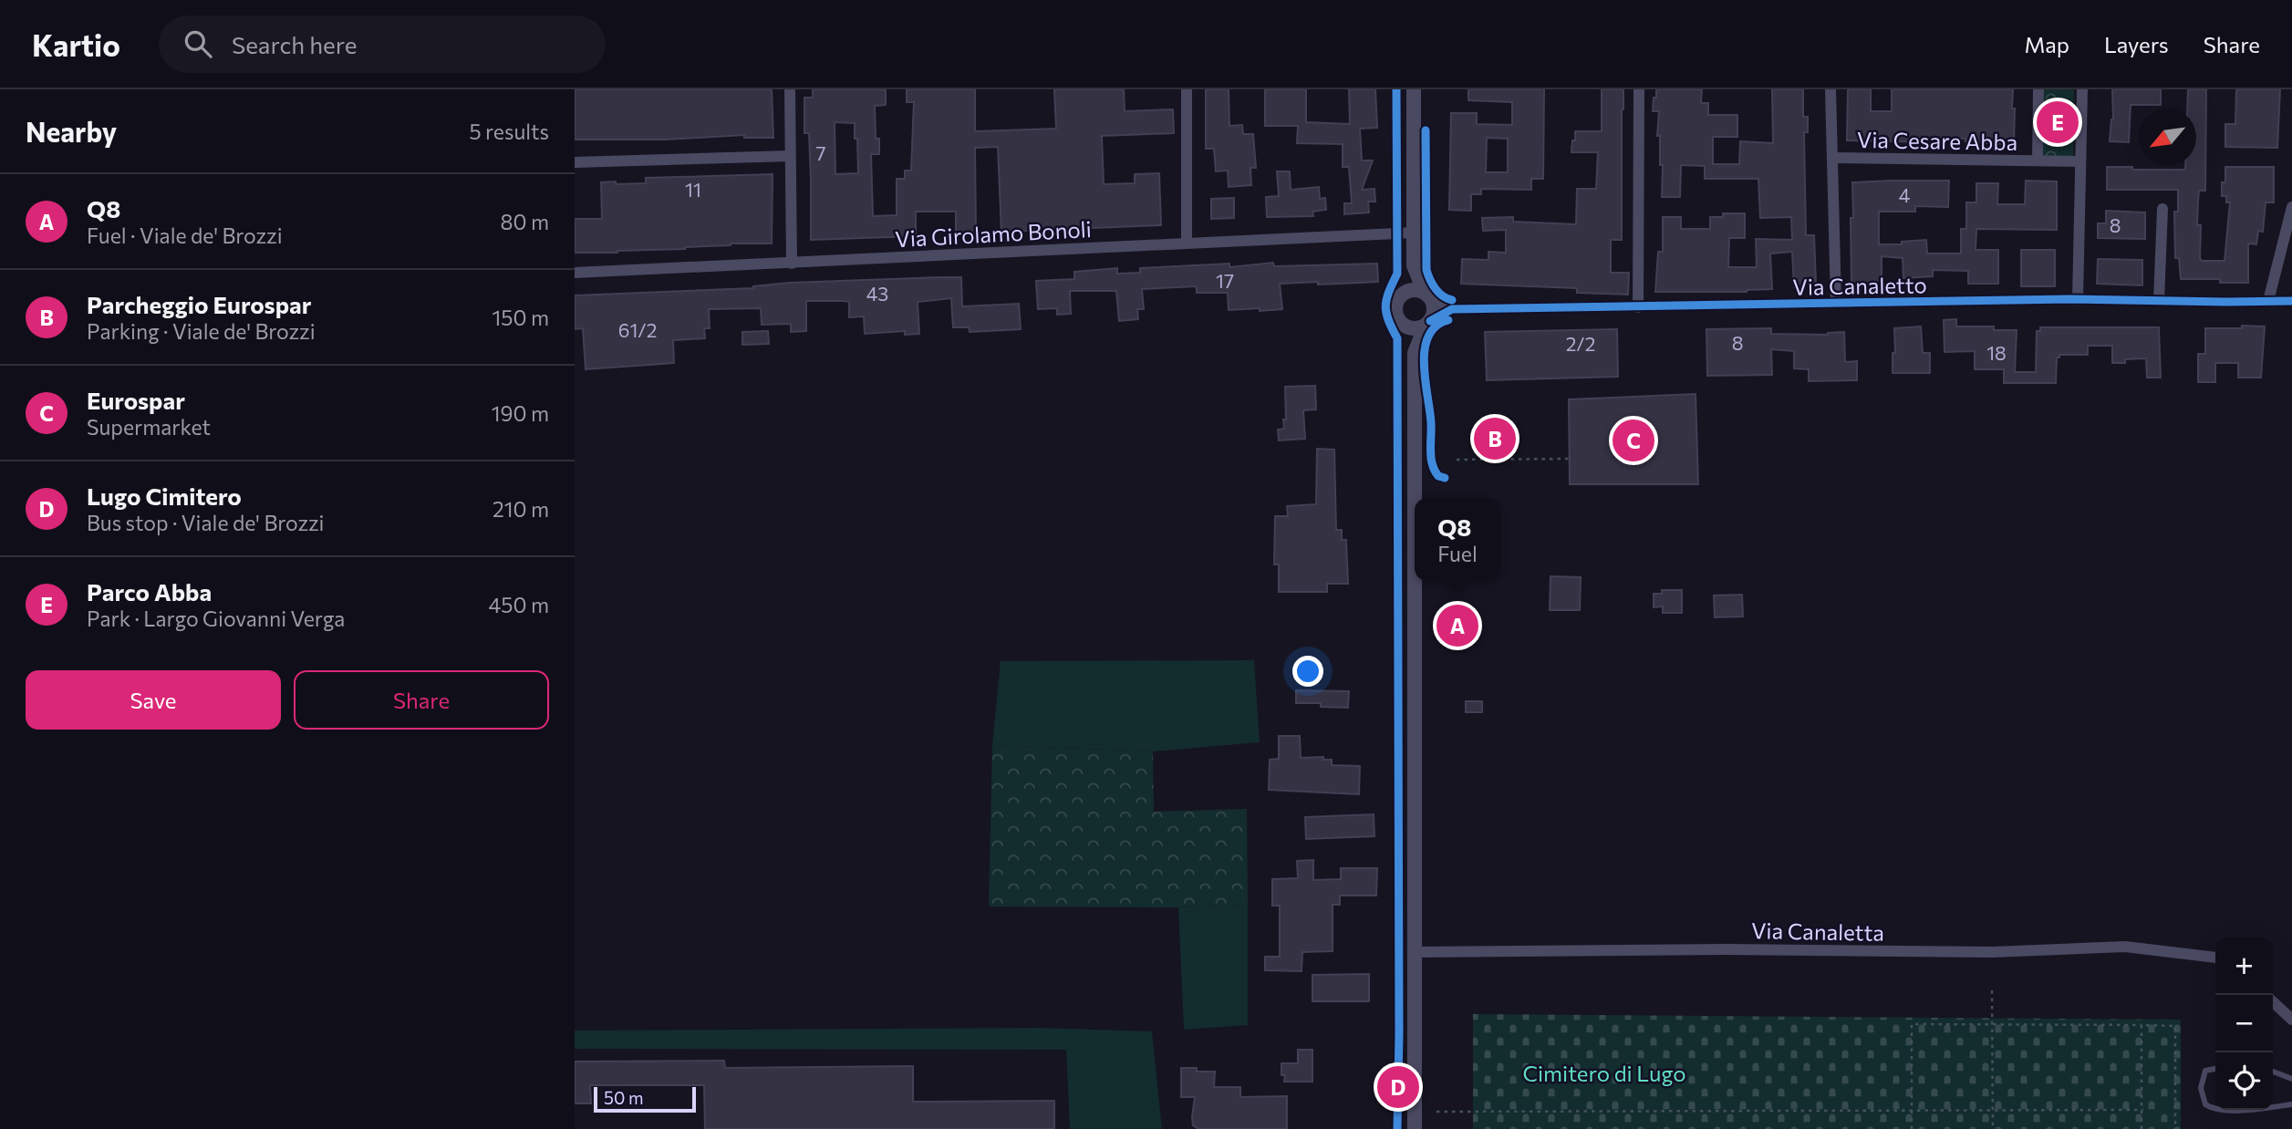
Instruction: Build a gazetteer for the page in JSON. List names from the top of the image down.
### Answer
{
  "streets": {
    "street": [
      "Via Cesare Abba",
      "Via Girolamo Bonoli",
      "Via Canaletto",
      "Via Canaletta"
    ]
  },
  "parks": ["Cimitero di Lugo"],
  "house_numbers": [
    "7",
    "11",
    "4",
    "8",
    "17",
    "43",
    "61/2",
    "8",
    "2/2",
    "18"
  ],
  "scale_bar": "50 m",
  "north": "bottom left",
  "page": {
    "header": "Kartio",
    "search": "Search here",
    "nav": ["Map", "Layers", "Share"],
    "heading": ["Nearby", "5 results"],
    "pins": [
      "E",
      "B",
      "C",
      "A",
      "D"
    ],
    "list": [
      {
        "mark": "A",
        "name": "Q8",
        "note": "Fuel · Viale de' Brozzi",
        "value": "80 m"
      },
      {
        "mark": "B",
        "name": "Parcheggio Eurospar",
        "note": "Parking · Viale de' Brozzi",
        "value": "150 m"
      },
      {
        "mark": "C",
        "name": "Eurospar",
        "note": "Supermarket",
        "value": "190 m"
      },
      {
        "mark": "D",
        "name": "Lugo Cimitero",
        "note": "Bus stop · Viale de' Brozzi",
        "value": "210 m"
      },
      {
        "mark": "E",
        "name": "Parco Abba",
        "note": "Park · Largo Giovanni Verga",
        "value": "450 m"
      }
    ],
    "popup": ["Q8", "Fuel"],
    "buttons": ["Save", "Share"],
    "map_buttons": ["+", "−"],
    "scale": "50 m"
  }
}
